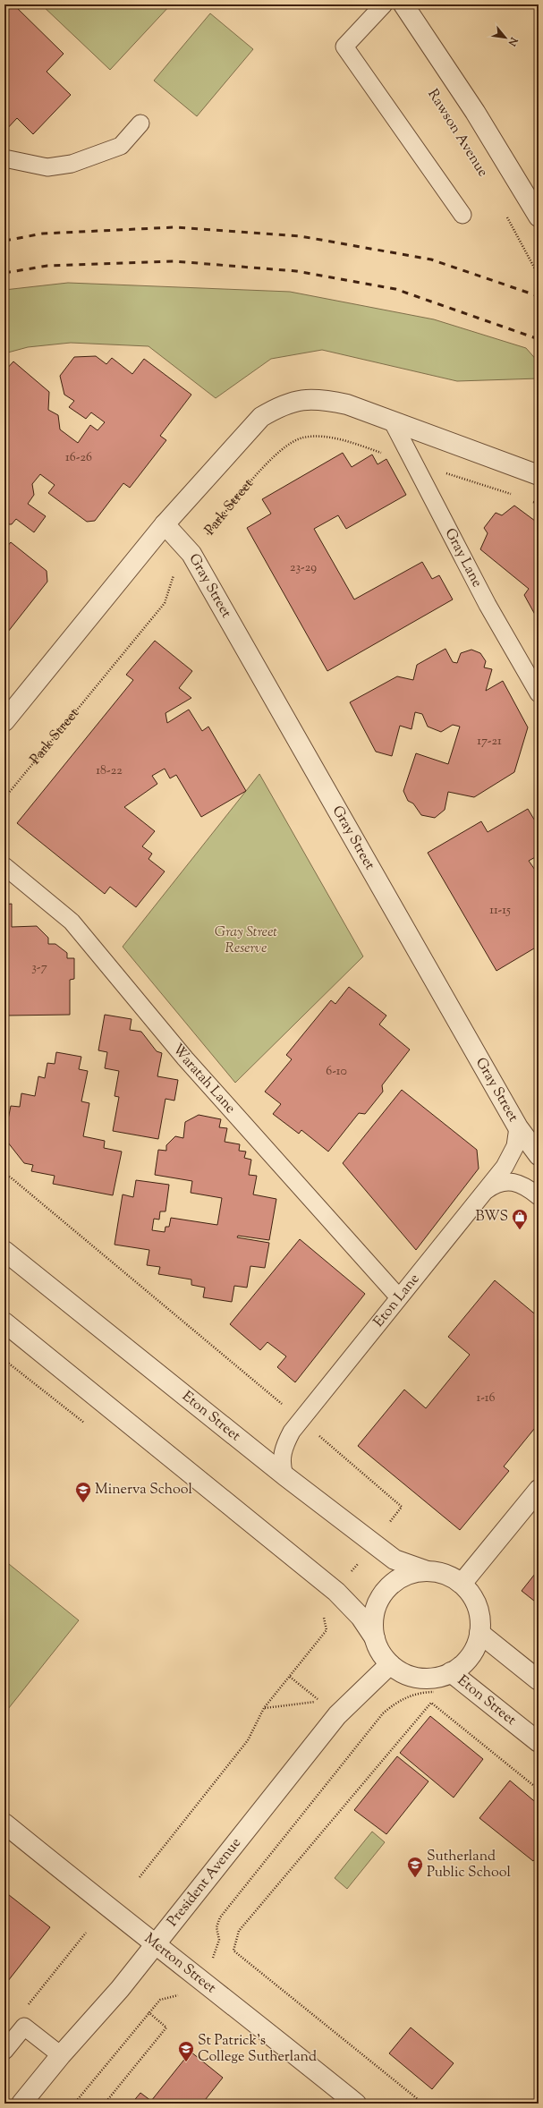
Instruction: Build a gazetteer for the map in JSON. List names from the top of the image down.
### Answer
{
  "streets": {
    "street": [
      "Rawson Avenue",
      "Gray Street",
      "Eton Street",
      "President Avenue",
      "Merton Street"
    ],
    "lane": ["Gray Lane", "Waratah Lane", "Eton Lane"],
    "path": ["Park Street"]
  },
  "crossings": [
    ["Park Street", "Gray Lane"],
    ["Park Street", "Gray Street"],
    ["Gray Street", "Eton Lane"],
    ["Waratah Lane", "Eton Lane"],
    ["Eton Lane", "Eton Street"],
    ["Eton Street", "President Avenue"],
    ["President Avenue", "Merton Street"]
  ],
  "parks": ["Gray Street Reserve"],
  "places": {
    "shop": ["BWS"],
    "school or university": ["Minerva School", "Sutherland Public School", "St Patrick's College Sutherland"]
  },
  "house_numbers": [
    "16-26",
    "23-29",
    "17-21",
    "18-22",
    "11-15",
    "3-7",
    "6-10",
    "1-16"
  ],
  "north": "bottom right"
}
